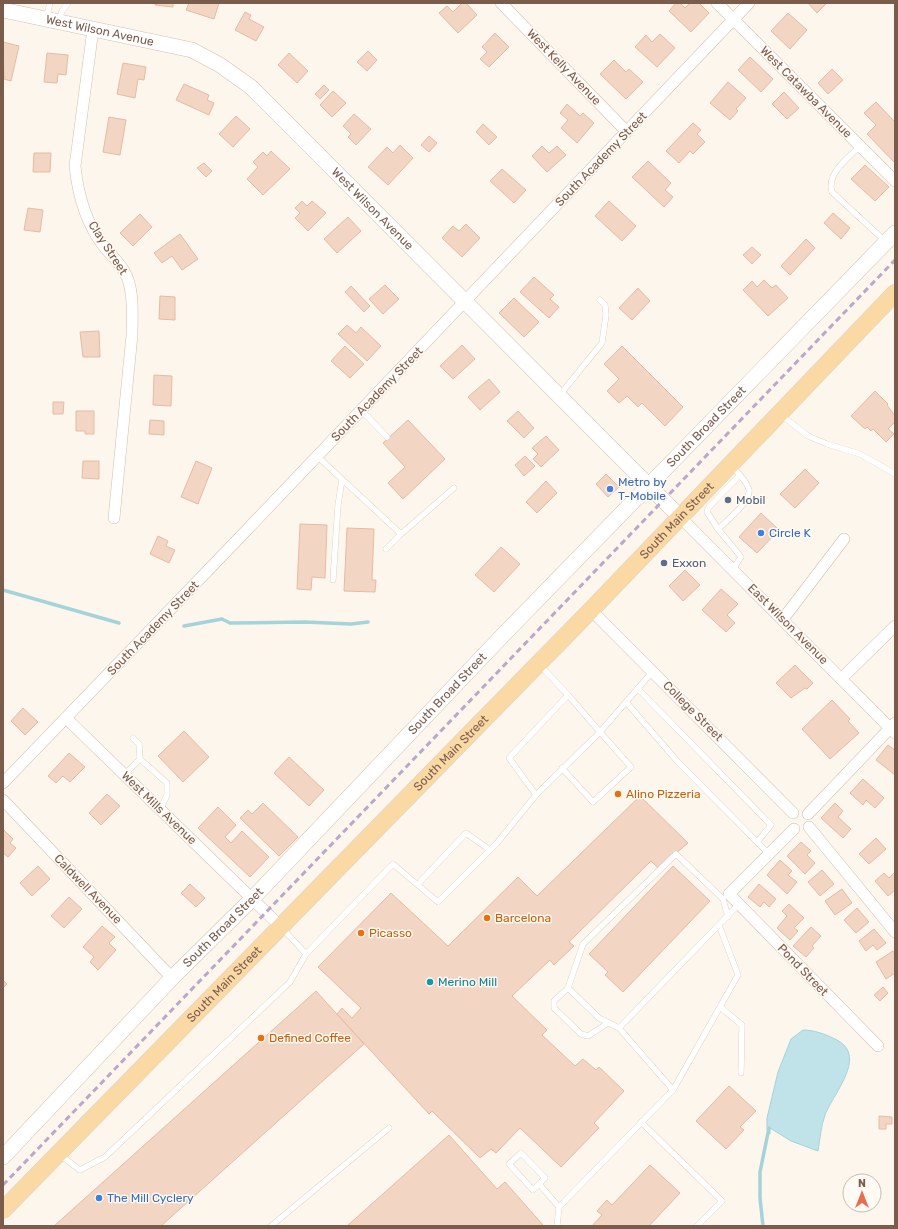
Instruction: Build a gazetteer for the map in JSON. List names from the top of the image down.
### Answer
{
  "streets": {
    "main road": ["South Main Street"],
    "street": [
      "West Wilson Avenue",
      "West Kelly Avenue",
      "West Catawba Avenue",
      "South Academy Street",
      "Clay Street",
      "South Broad Street",
      "East Wilson Avenue",
      "College Street",
      "West Mills Avenue",
      "Caldwell Avenue",
      "Pond Street"
    ]
  },
  "crossings": [
    ["West Wilson Avenue", "South Academy Street"],
    ["West Wilson Avenue", "Clay Street"],
    ["West Wilson Avenue", "South Broad Street"],
    ["West Wilson Avenue", "South Main Street"],
    ["West Wilson Avenue", "East Wilson Avenue"],
    ["West Kelly Avenue", "South Academy Street"],
    ["West Catawba Avenue", "South Academy Street"],
    ["South Academy Street", "West Mills Avenue"],
    ["South Broad Street", "West Mills Avenue"],
    ["South Broad Street", "Caldwell Avenue"],
    ["South Main Street", "East Wilson Avenue"],
    ["South Main Street", "College Street"],
    ["South Main Street", "West Mills Avenue"]
  ],
  "places": [
    "Metro by T-Mobile",
    "Mobil",
    "Circle K",
    "Exxon",
    "Alino Pizzeria",
    "Barcelona",
    "Picasso",
    "Merino Mill",
    "Defined Coffee",
    "The Mill Cyclery"
  ],
  "north": "top"
}
